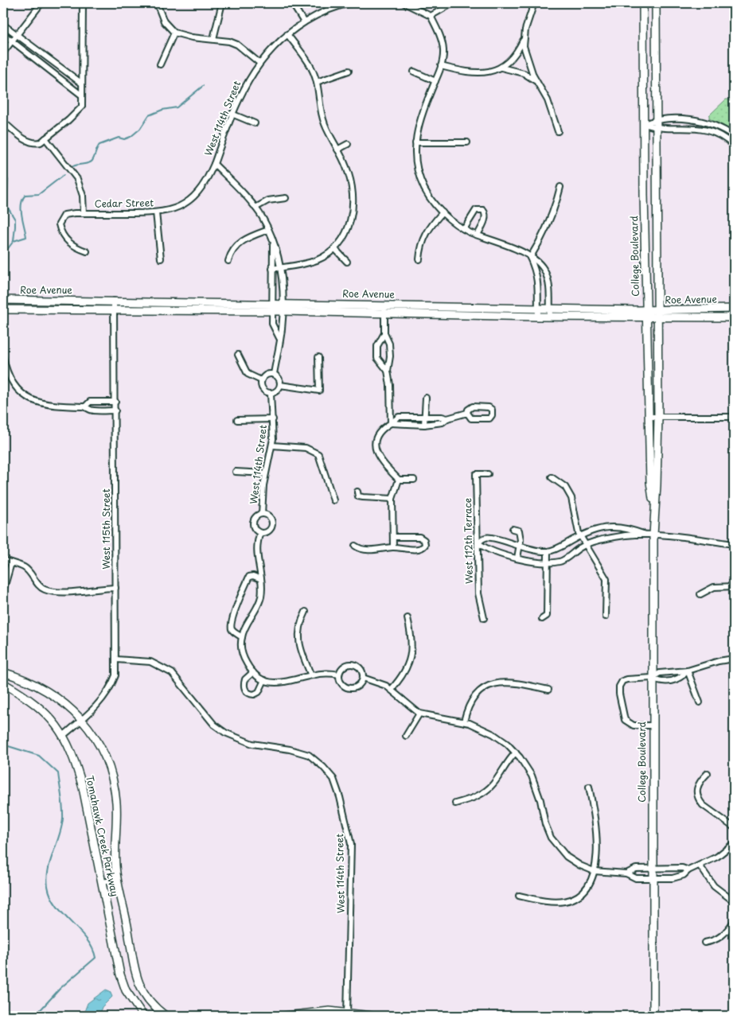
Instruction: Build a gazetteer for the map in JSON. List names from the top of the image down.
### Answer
{
  "streets": {
    "main road": ["College Boulevard", "Roe Avenue", "Tomahawk Creek Parkway"],
    "street": [
      "West 114th Street",
      "Cedar Street",
      "West 115th Street",
      "West 112th Terrace"
    ]
  },
  "crossings": [
    ["West 114th Street", "Cedar Street"],
    ["West 114th Street", "Roe Avenue"],
    ["West 114th Street", "West 115th Street"],
    ["College Boulevard", "Roe Avenue"],
    ["Roe Avenue", "West 115th Street"],
    ["West 115th Street", "Tomahawk Creek Parkway"]
  ]
}
